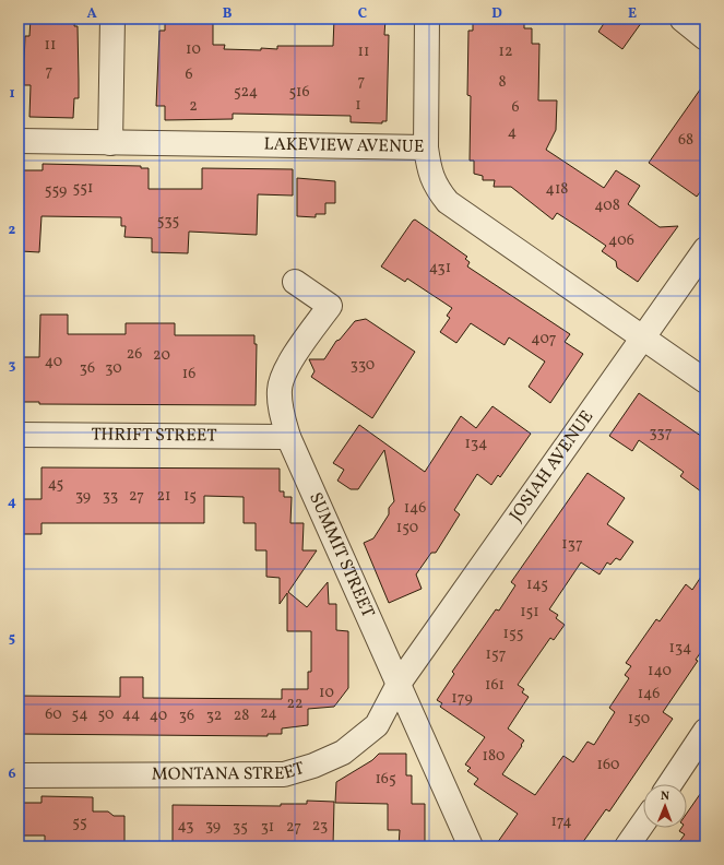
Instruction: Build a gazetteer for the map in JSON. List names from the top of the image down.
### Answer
{
  "streets": {
    "street": [
      "LAKEVIEW AVENUE",
      "THRIFT STREET",
      "JOSIAH AVENUE",
      "SUMMIT STREET",
      "MONTANA STREET"
    ]
  },
  "crossings": [
    ["LAKEVIEW AVENUE", "JOSIAH AVENUE"],
    ["THRIFT STREET", "SUMMIT STREET"],
    ["JOSIAH AVENUE", "SUMMIT STREET"],
    ["JOSIAH AVENUE", "MONTANA STREET"],
    ["SUMMIT STREET", "MONTANA STREET"]
  ],
  "house_numbers": [
    "11",
    "10",
    "11",
    "12",
    "7",
    "6",
    "7",
    "8",
    "524",
    "516",
    "1",
    "2",
    "6",
    "4",
    "68",
    "551",
    "418",
    "559",
    "408",
    "535",
    "406",
    "431",
    "407",
    "26",
    "20",
    "40",
    "330",
    "36",
    "30",
    "16",
    "337",
    "134",
    "45",
    "39",
    "33",
    "27",
    "21",
    "15",
    "146",
    "150",
    "137",
    "145",
    "151",
    "155",
    "134",
    "157",
    "140",
    "161",
    "10",
    "146",
    "179",
    "22",
    "24",
    "60",
    "54",
    "50",
    "44",
    "40",
    "36",
    "32",
    "28",
    "150",
    "180",
    "160",
    "165",
    "174",
    "55",
    "43",
    "39",
    "23",
    "35",
    "31",
    "27"
  ],
  "north": "top",
  "grid": {
    "columns": [
      "A",
      "B",
      "C",
      "D",
      "E"
    ],
    "rows": [
      "1",
      "2",
      "3",
      "4",
      "5",
      "6"
    ]
  }
}
